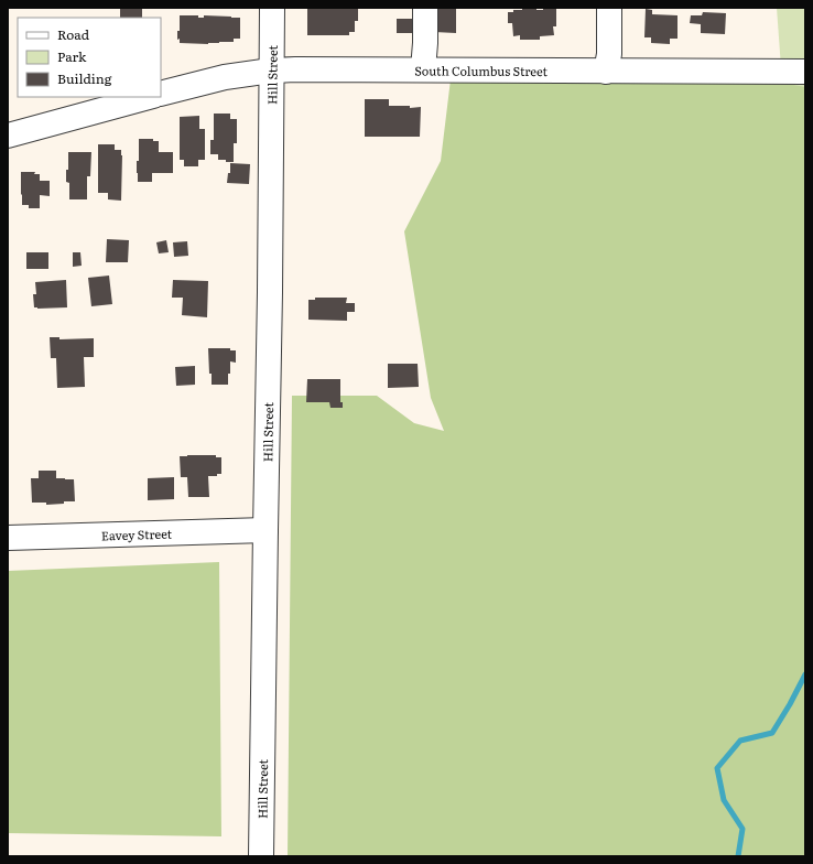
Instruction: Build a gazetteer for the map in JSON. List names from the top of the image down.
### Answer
{
  "streets": {
    "street": ["South Columbus Street", "Hill Street", "Eavey Street"]
  },
  "crossings": [
    ["South Columbus Street", "Hill Street"],
    ["Hill Street", "Eavey Street"]
  ],
  "legend": ["Road", "Park", "Building"]
}
